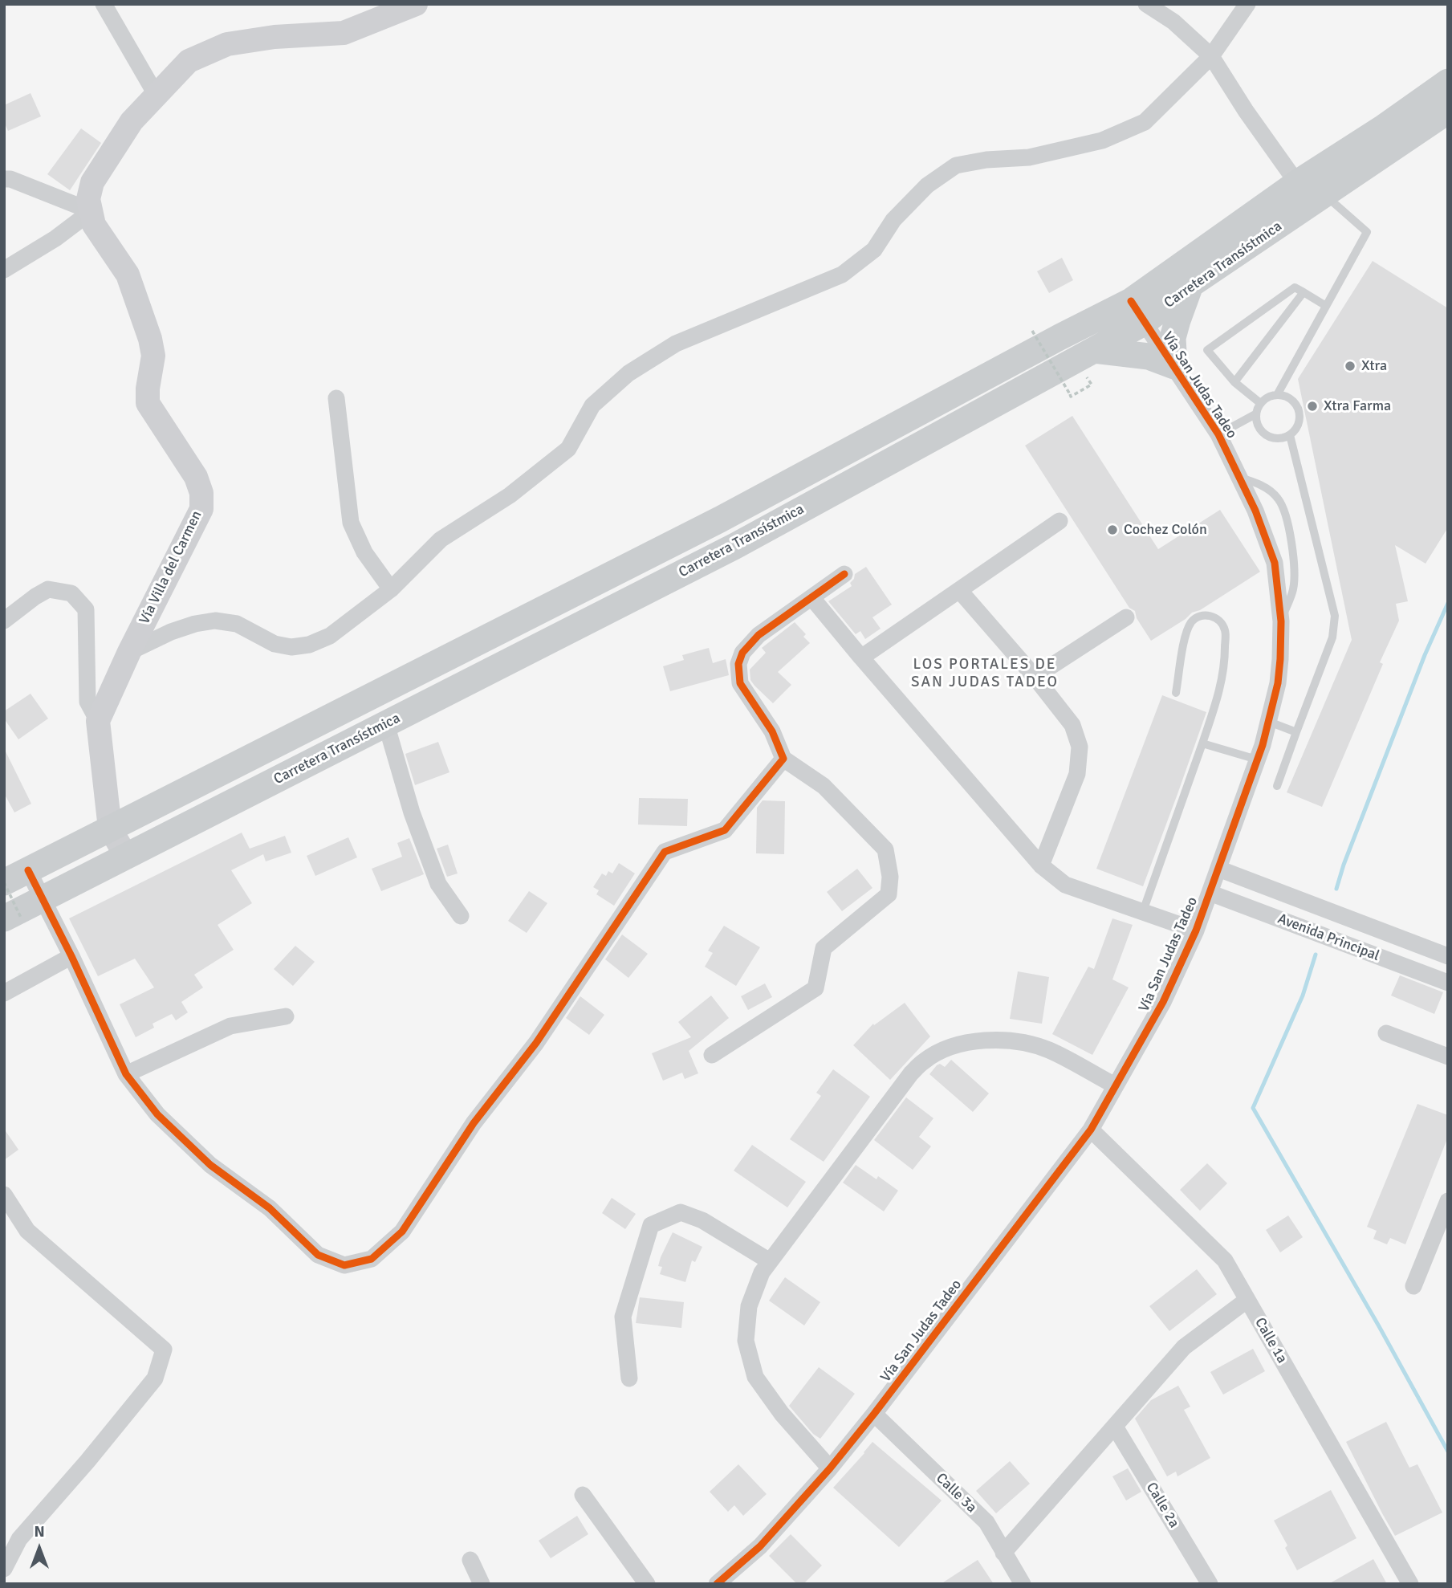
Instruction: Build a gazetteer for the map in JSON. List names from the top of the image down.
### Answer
{
  "streets": {
    "main road": ["Carretera Transístmica"],
    "street": [
      "Vía San Judas Tadeo",
      "Vía Villa del Carmen",
      "Avenida Principal",
      "Calle 1a",
      "Calle 3a",
      "Calle 2a"
    ]
  },
  "crossings": [
    ["Carretera Transístmica", "Vía San Judas Tadeo"],
    ["Vía San Judas Tadeo", "Avenida Principal"],
    ["Vía San Judas Tadeo", "Calle 1a"],
    ["Vía San Judas Tadeo", "Calle 3a"]
  ],
  "districts": ["LOS PORTALES DE SAN JUDAS TADEO"],
  "places": ["Xtra", "Xtra Farma", "Cochez Colón"],
  "north": "top"
}
